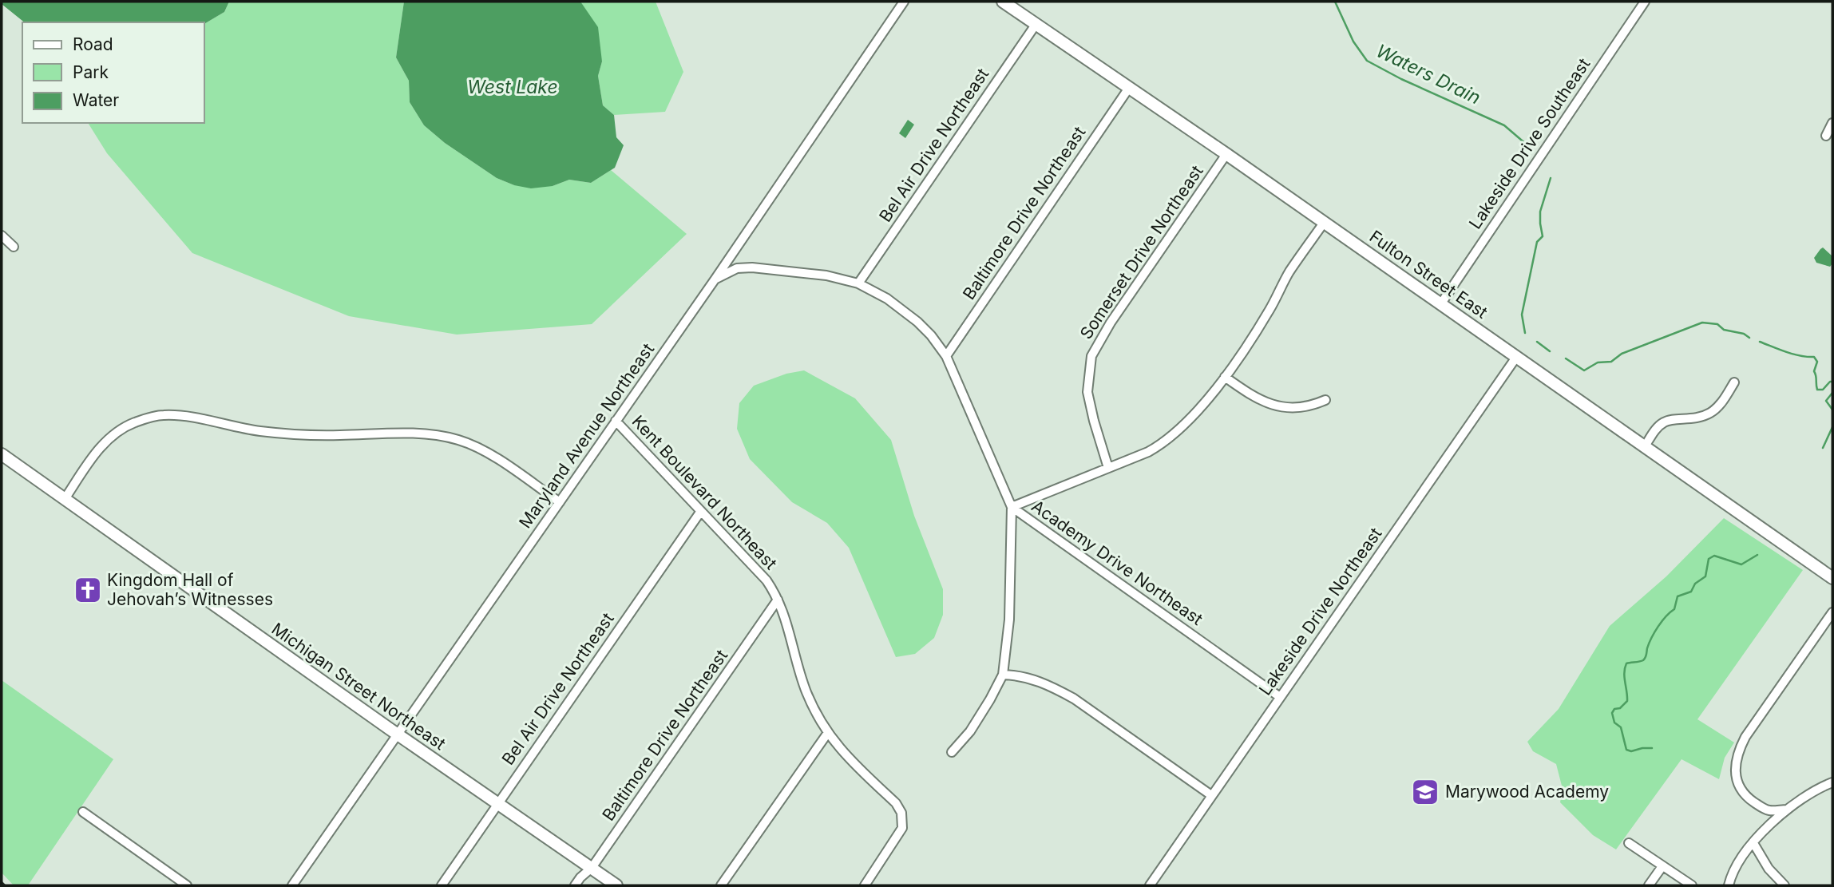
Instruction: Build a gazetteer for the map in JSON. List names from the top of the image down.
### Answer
{
  "streets": {
    "main road": ["Fulton Street East", "Michigan Street Northeast"],
    "street": [
      "Lakeside Drive Southeast",
      "Bel Air Drive Northeast",
      "Baltimore Drive Northeast",
      "Somerset Drive Northeast",
      "Maryland Avenue Northeast",
      "Kent Boulevard Northeast",
      "Academy Drive Northeast",
      "Lakeside Drive Northeast"
    ]
  },
  "crossings": [
    ["Lakeside Drive Southeast", "Fulton Street East"],
    ["Bel Air Drive Northeast", "Fulton Street East"],
    ["Bel Air Drive Northeast", "Kent Boulevard Northeast"],
    ["Bel Air Drive Northeast", "Academy Drive Northeast"],
    ["Bel Air Drive Northeast", "Michigan Street Northeast"],
    ["Baltimore Drive Northeast", "Fulton Street East"],
    ["Baltimore Drive Northeast", "Kent Boulevard Northeast"],
    ["Baltimore Drive Northeast", "Academy Drive Northeast"],
    ["Baltimore Drive Northeast", "Michigan Street Northeast"],
    ["Somerset Drive Northeast", "Fulton Street East"],
    ["Fulton Street East", "Lakeside Drive Northeast"],
    ["Maryland Avenue Northeast", "Kent Boulevard Northeast"],
    ["Maryland Avenue Northeast", "Academy Drive Northeast"],
    ["Maryland Avenue Northeast", "Michigan Street Northeast"],
    ["Academy Drive Northeast", "Lakeside Drive Northeast"]
  ],
  "water": ["Waters Drain", "West Lake"],
  "places": {
    "church": ["Kingdom Hall of Jehovah’s Witnesses"],
    "school or university": ["Marywood Academy"]
  },
  "legend": ["Road", "Park", "Water"]
}
